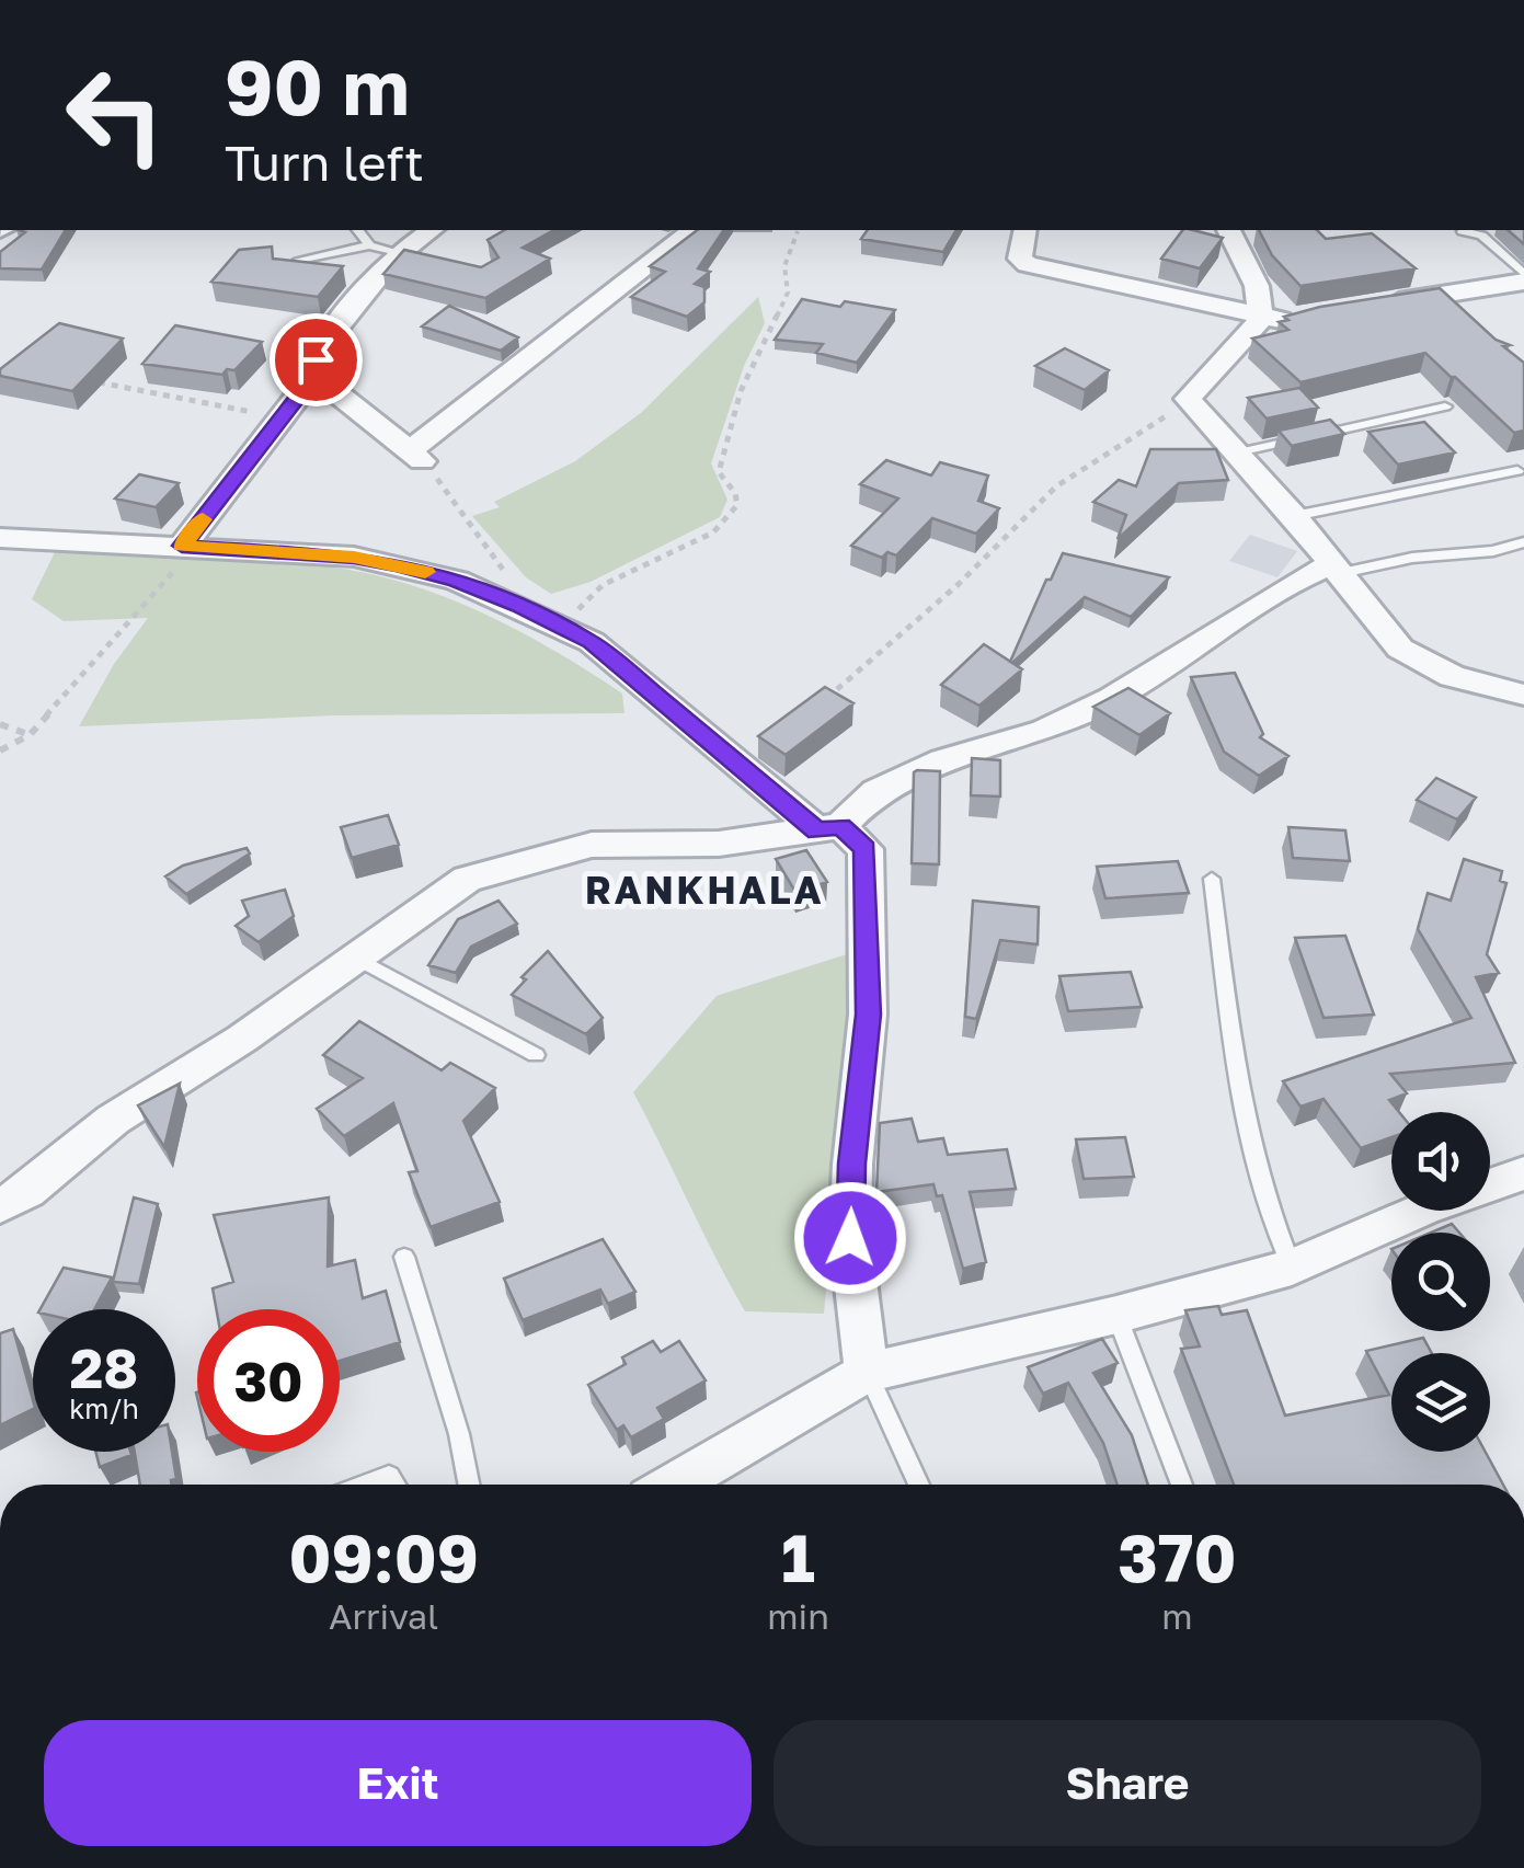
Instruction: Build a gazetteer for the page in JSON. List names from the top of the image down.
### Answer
{
  "districts": ["RANKHALA"],
  "page": {
    "turn": ["90 m", "Turn left"],
    "speed": "28 km/h",
    "limit": "30",
    "eta": [
      "09:09",
      "Arrival",
      "1",
      "min",
      "370",
      "m"
    ],
    "buttons": ["Exit", "Share"]
  }
}
